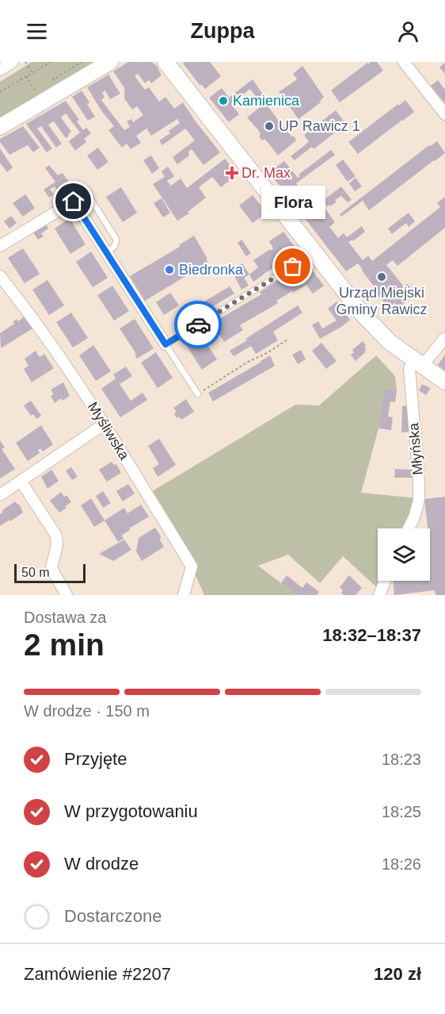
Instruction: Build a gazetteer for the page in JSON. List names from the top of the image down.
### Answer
{
  "streets": {
    "street": ["Myśliwska", "Młyńska"]
  },
  "places": {
    "other": [
      "Kamienica",
      "UP Rawicz 1",
      "Flora",
      "Biedronka",
      "Urząd Miejski Gminy Rawicz"
    ],
    "health": ["Dr. Max"]
  },
  "scale_bar": "50 m",
  "page": {
    "header": "Zuppa",
    "bubble": "Flora",
    "scale": "50 m",
    "heading": ["2 min", "Dostawa za", "18:32–18:37"],
    "panel": ["Zamówienie #2207", "120 zł"],
    "bar": "W drodze · 150 m",
    "list": [
      ["Przyjęte", "18:23"],
      ["W przygotowaniu", "18:25"],
      ["W drodze", "18:26"],
      "Dostarczone"
    ]
  }
}
